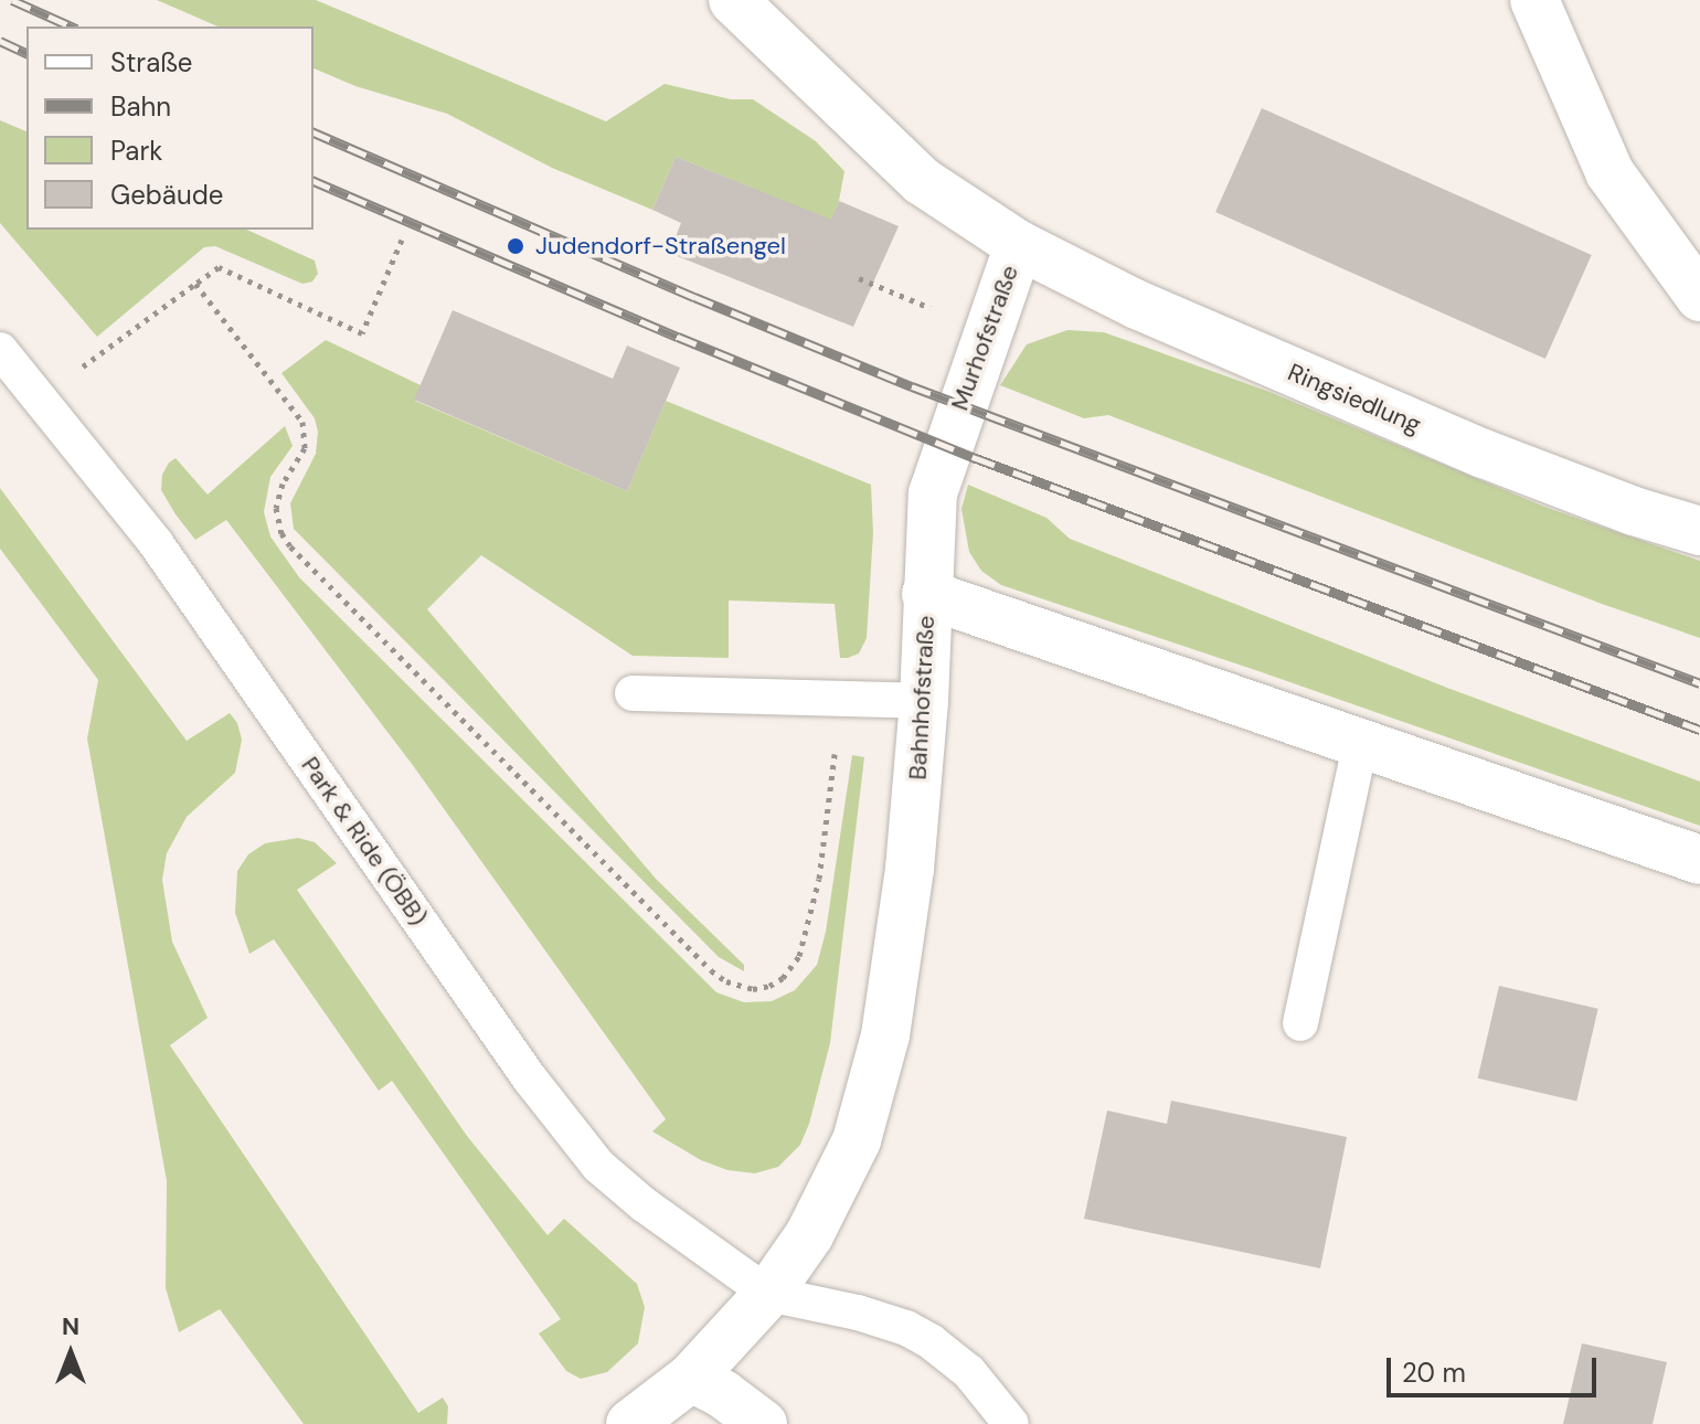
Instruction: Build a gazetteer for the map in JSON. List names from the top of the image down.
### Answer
{
  "streets": {
    "street": ["Murhofstraße", "Ringsiedlung", "Bahnhofstraße"],
    "lane": ["Park & Ride (ÖBB)"]
  },
  "crossings": [
    ["Murhofstraße", "Ringsiedlung"],
    ["Murhofstraße", "Bahnhofstraße"],
    ["Bahnhofstraße", "Park & Ride (ÖBB)"]
  ],
  "places": ["Judendorf-Straßengel"],
  "legend": [
    "Straße",
    "Bahn",
    "Park",
    "Gebäude"
  ],
  "scale_bar": "20 m",
  "north": "top"
}
